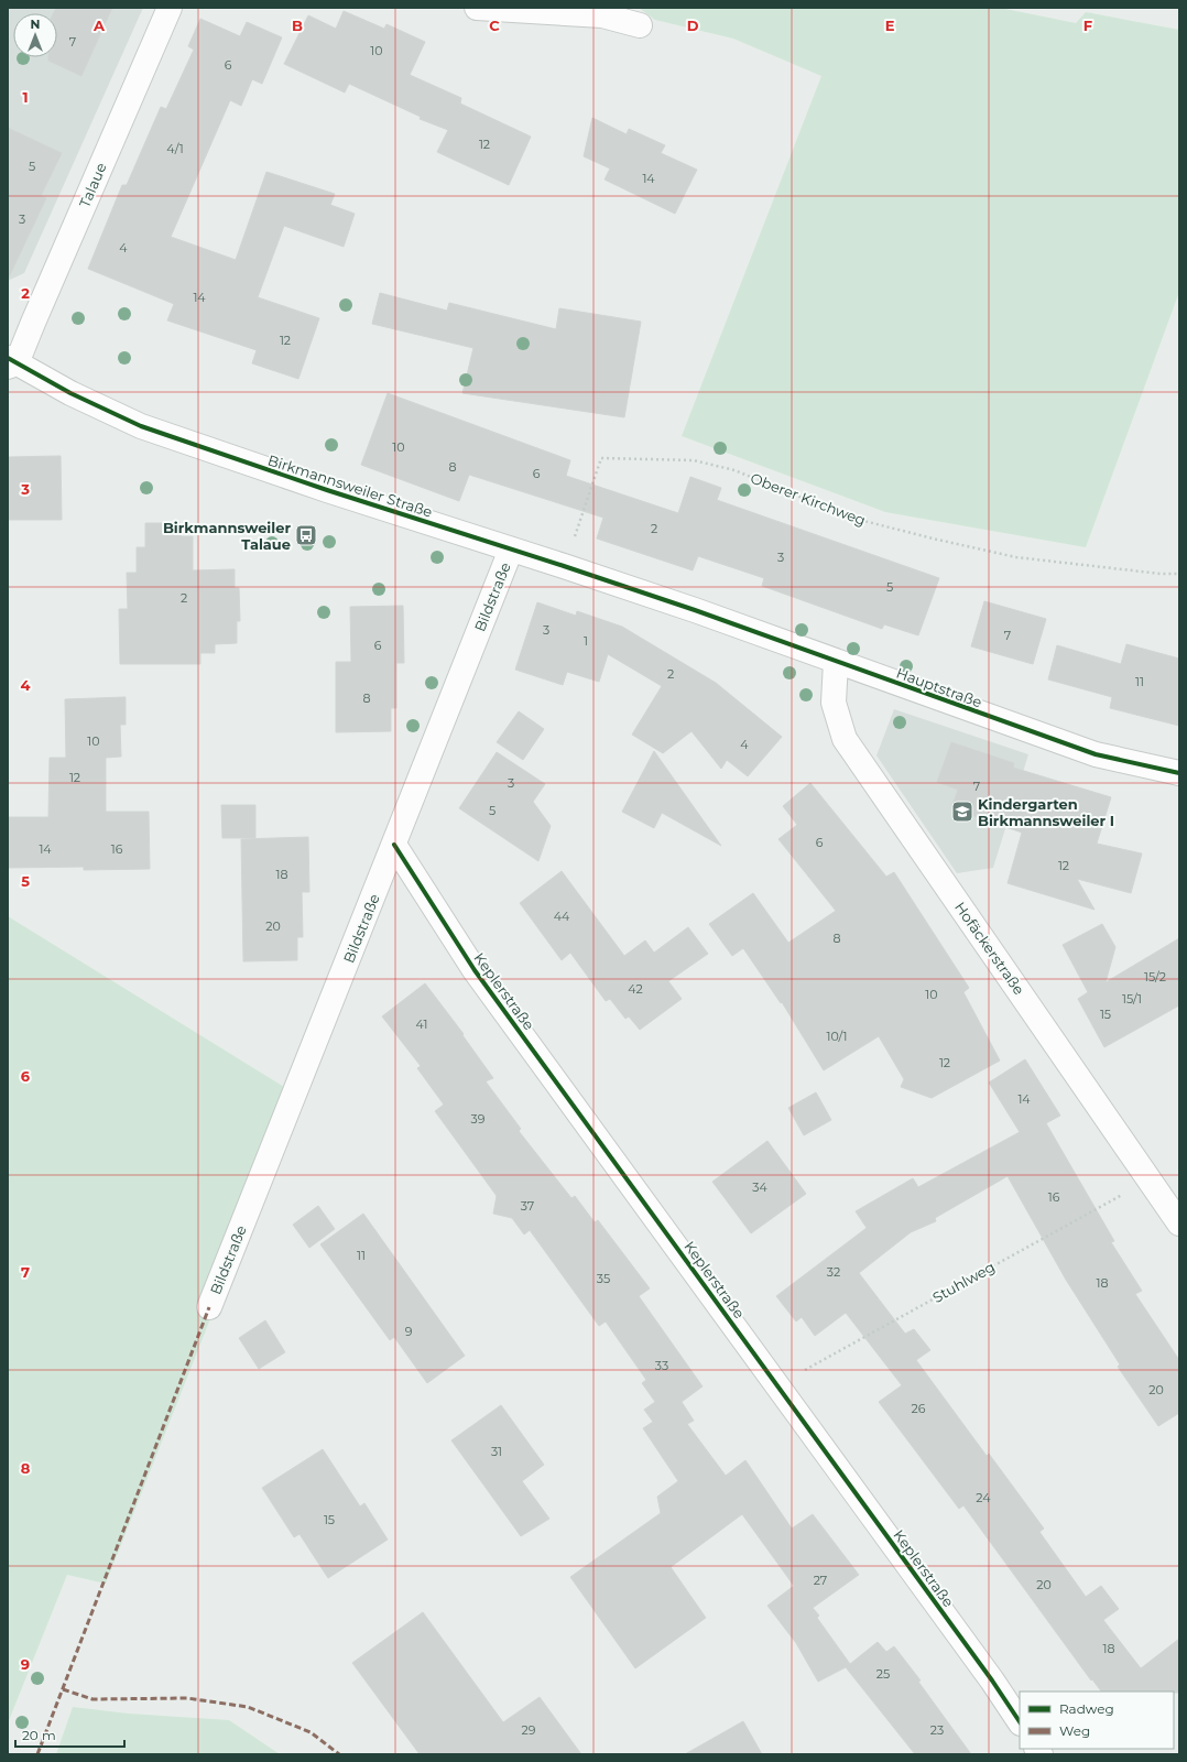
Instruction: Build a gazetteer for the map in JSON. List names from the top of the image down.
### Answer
{
  "streets": {
    "street": [
      "Talaue",
      "Birkmannsweiler Straße",
      "Bildstraße",
      "Hauptstraße",
      "Hofäckerstraße",
      "Keplerstraße"
    ],
    "path": ["Oberer Kirchweg", "Stuhlweg"]
  },
  "crossings": [
    ["Talaue", "Birkmannsweiler Straße"],
    ["Birkmannsweiler Straße", "Oberer Kirchweg"],
    ["Birkmannsweiler Straße", "Bildstraße"],
    ["Birkmannsweiler Straße", "Hauptstraße"],
    ["Bildstraße", "Keplerstraße"],
    ["Hauptstraße", "Hofäckerstraße"],
    ["Hofäckerstraße", "Stuhlweg"],
    ["Keplerstraße", "Stuhlweg"]
  ],
  "places": {
    "bus stop": ["Birkmannsweiler Talaue"],
    "school or university": ["Kindergarten Birkmannsweiler I"]
  },
  "house_numbers": [
    "7",
    "10",
    "6",
    "12",
    "4/1",
    "5",
    "14",
    "3",
    "4",
    "14",
    "12",
    "10",
    "8",
    "6",
    "2",
    "3",
    "5",
    "2",
    "3",
    "7",
    "1",
    "6",
    "2",
    "11",
    "8",
    "10",
    "4",
    "12",
    "3",
    "7",
    "5",
    "6",
    "14",
    "16",
    "12",
    "18",
    "44",
    "20",
    "8",
    "15/2",
    "42",
    "10",
    "15/1",
    "15",
    "41",
    "10/1",
    "12",
    "14",
    "39",
    "34",
    "16",
    "37",
    "11",
    "32",
    "35",
    "18",
    "9",
    "33",
    "20",
    "26",
    "31",
    "24",
    "15",
    "27",
    "20",
    "18",
    "25",
    "29",
    "23"
  ],
  "legend": ["Radweg", "Weg"],
  "scale_bar": "20 m",
  "north": "top",
  "grid": {
    "columns": [
      "A",
      "B",
      "C",
      "D",
      "E",
      "F"
    ],
    "rows": [
      "1",
      "2",
      "3",
      "4",
      "5",
      "6",
      "7",
      "8",
      "9"
    ]
  }
}
